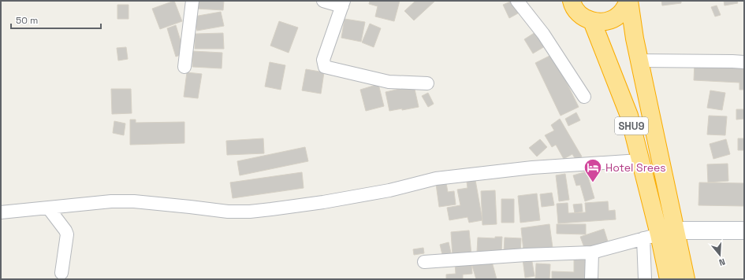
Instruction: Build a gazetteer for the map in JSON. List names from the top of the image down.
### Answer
{
  "streets": {
    "highway": ["SHU9"]
  },
  "places": {
    "hotel": ["Hotel Srees"]
  },
  "scale_bar": "50 m",
  "north": "bottom"
}
